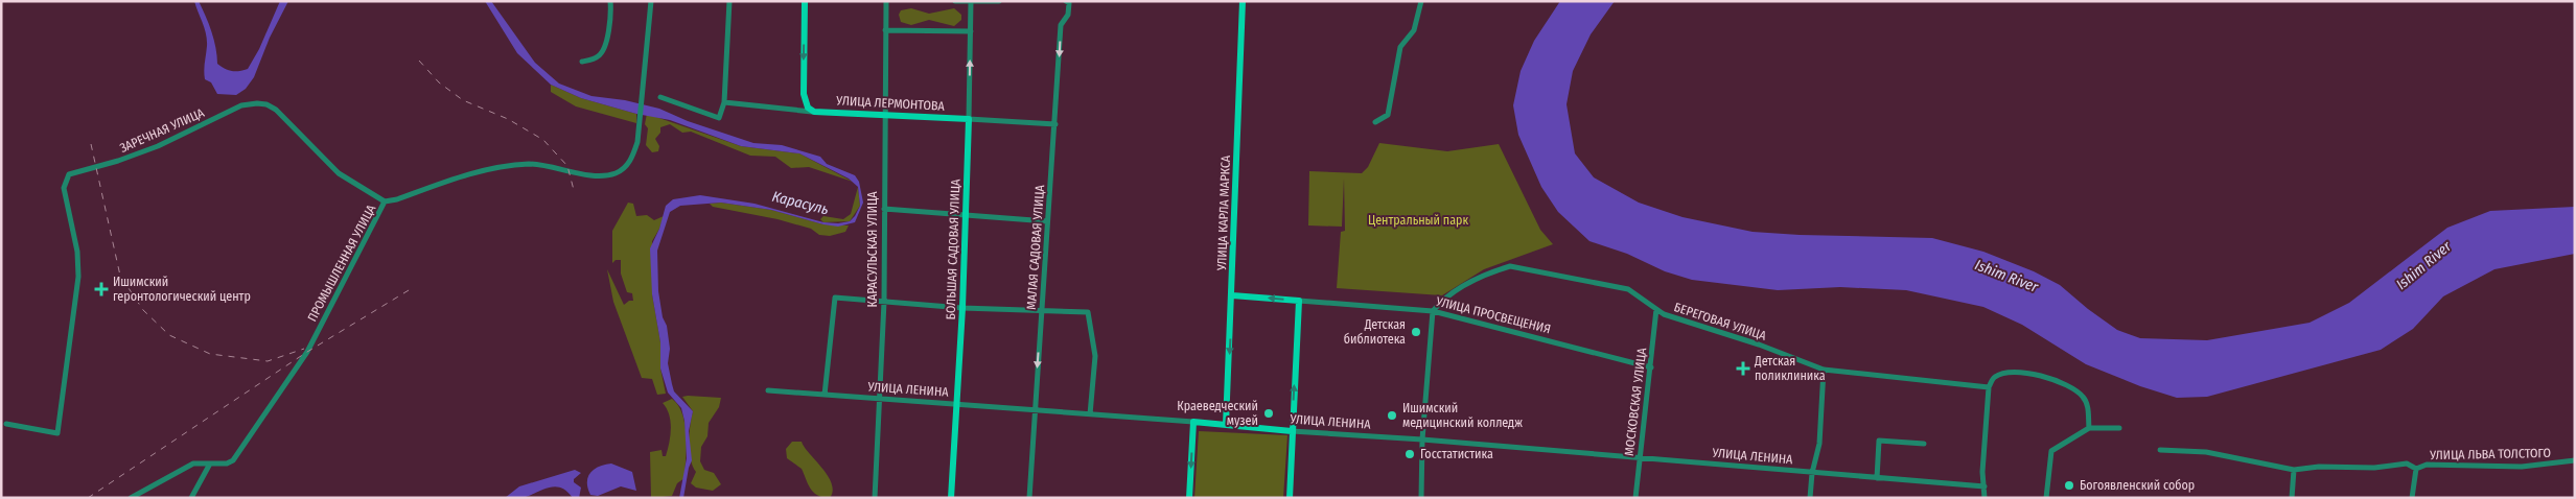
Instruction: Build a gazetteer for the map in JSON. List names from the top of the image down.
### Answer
{
  "streets": {
    "main road": [
      "УЛИЦА ЛЕРМОНТОВА",
      "УЛИЦА КАРЛА МАРКСА",
      "БОЛЬШАЯ САДОВАЯ УЛИЦА",
      "УЛИЦА ПРОСВЕЩЕНИЯ",
      "УЛИЦА ЛЕНИНА"
    ],
    "street": [
      "ЗАРЕЧНАЯ УЛИЦА",
      "МАЛАЯ САДОВАЯ УЛИЦА",
      "КАРАСУЛЬСКАЯ УЛИЦА",
      "ПРОМЫШЛЕННАЯ УЛИЦА",
      "БЕРЕГОВАЯ УЛИЦА",
      "МОСКОВСКАЯ УЛИЦА",
      "УЛИЦА ЛЬВА ТОЛСТОГО"
    ]
  },
  "crossings": [
    ["УЛИЦА ЛЕРМОНТОВА", "МАЛАЯ САДОВАЯ УЛИЦА"],
    ["УЛИЦА ЛЕРМОНТОВА", "КАРАСУЛЬСКАЯ УЛИЦА"],
    ["УЛИЦА ЛЕРМОНТОВА", "БОЛЬШАЯ САДОВАЯ УЛИЦА"],
    ["ЗАРЕЧНАЯ УЛИЦА", "ПРОМЫШЛЕННАЯ УЛИЦА"],
    ["УЛИЦА КАРЛА МАРКСА", "УЛИЦА ПРОСВЕЩЕНИЯ"],
    ["УЛИЦА КАРЛА МАРКСА", "УЛИЦА ЛЕНИНА"],
    ["МАЛАЯ САДОВАЯ УЛИЦА", "УЛИЦА ЛЕНИНА"],
    ["КАРАСУЛЬСКАЯ УЛИЦА", "УЛИЦА ЛЕНИНА"],
    ["БОЛЬШАЯ САДОВАЯ УЛИЦА", "УЛИЦА ЛЕНИНА"],
    ["УЛИЦА ПРОСВЕЩЕНИЯ", "БЕРЕГОВАЯ УЛИЦА"],
    ["УЛИЦА ПРОСВЕЩЕНИЯ", "МОСКОВСКАЯ УЛИЦА"],
    ["БЕРЕГОВАЯ УЛИЦА", "МОСКОВСКАЯ УЛИЦА"],
    ["УЛИЦА ЛЕНИНА", "МОСКОВСКАЯ УЛИЦА"]
  ],
  "one_way": ["МАЛАЯ САДОВАЯ УЛИЦА"],
  "water": ["Карасуль", "Ishim River"],
  "parks": ["Центральный парк"],
  "places": {
    "health": ["Ишимский геронтологический центр", "Детская поликлиника"],
    "other": [
      "Детская библиотека",
      "Краеведческий музей",
      "Ишимский медицинский колледж",
      "Госстатистика",
      "Богоявленский собор"
    ]
  }
}
